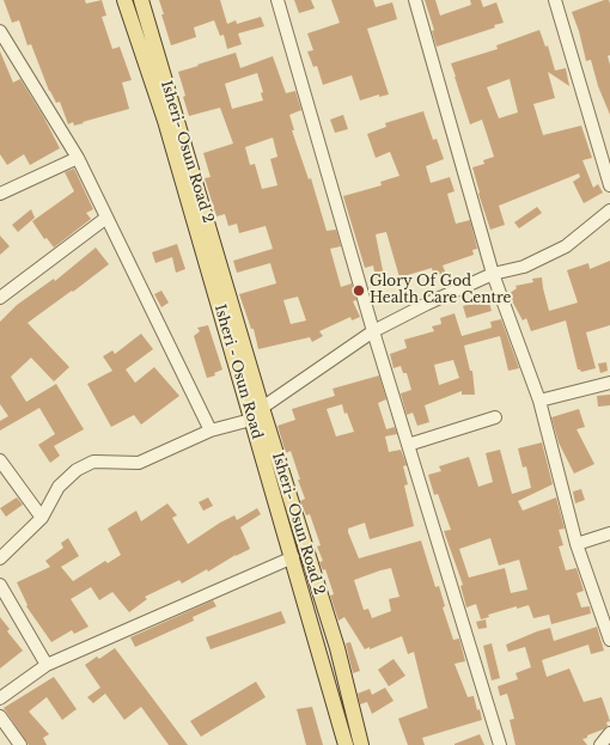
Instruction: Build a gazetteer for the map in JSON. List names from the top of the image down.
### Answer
{
  "streets": {
    "main road": ["Isheri- Osun Road 2", "Isheri - Osun Road"]
  },
  "crossings": [
    ["Isheri- Osun Road 2", "Isheri - Osun Road"]
  ],
  "places": ["Glory Of God Health Care Centre"]
}
